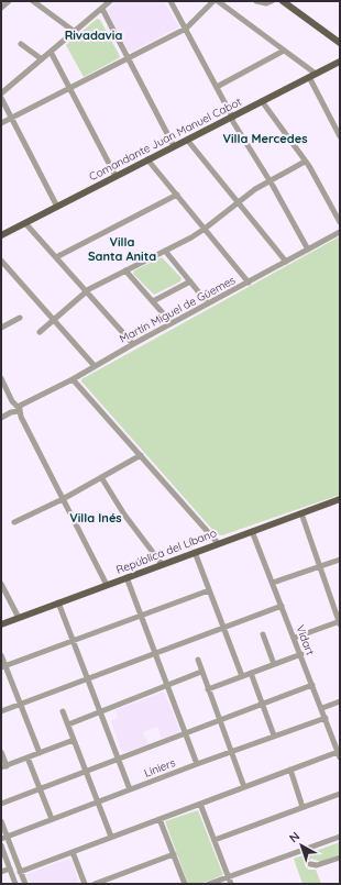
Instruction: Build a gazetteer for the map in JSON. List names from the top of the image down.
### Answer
{
  "streets": {
    "main road": ["Comandante Juan Manuel Cabot", "República del Líbano"],
    "street": ["Martín Miguel de Güemes", "Vidart", "Liniers"]
  },
  "crossings": [
    ["República del Líbano", "Vidart"],
    ["Vidart", "Liniers"]
  ],
  "districts": [
    "Rivadavia",
    "Villa Mercedes",
    "Villa Santa Anita",
    "Villa Inés"
  ],
  "north": "top left"
}
